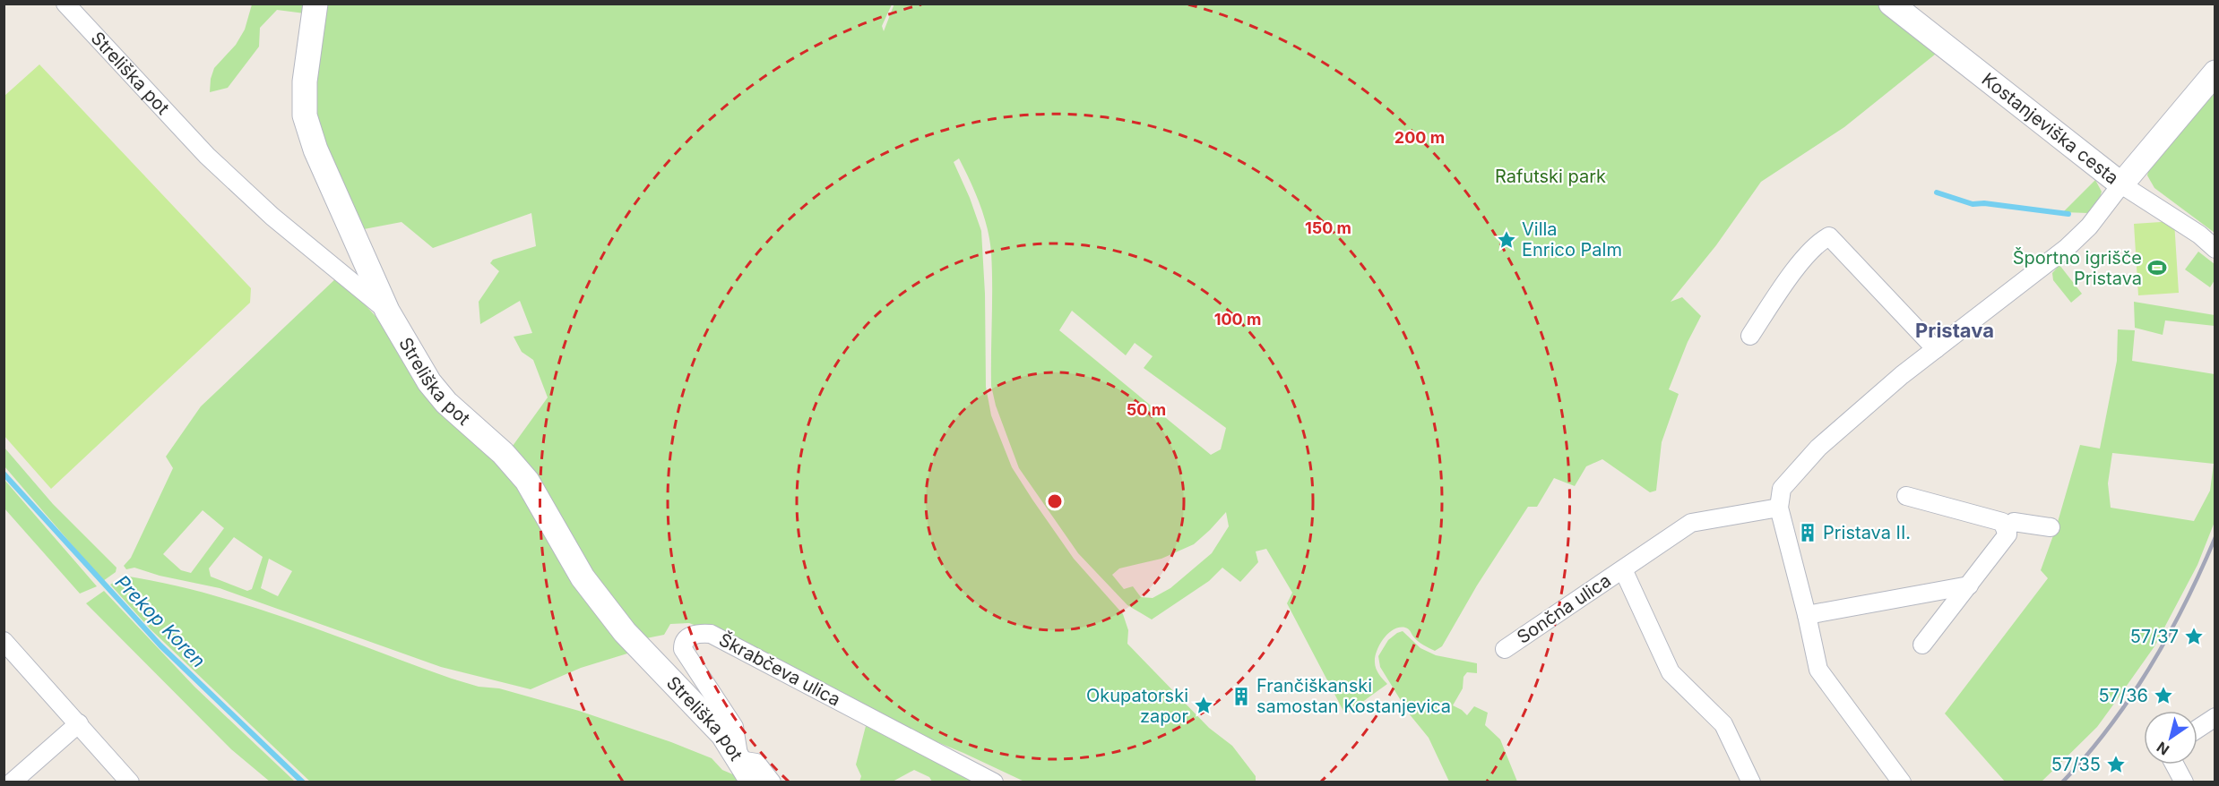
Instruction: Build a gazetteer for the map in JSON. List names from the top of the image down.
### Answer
{
  "streets": {
    "street": [
      "Streliška pot",
      "Kostanjeviška cesta",
      "Sončna ulica",
      "Škrabčeva ulica"
    ]
  },
  "crossings": [
    ["Streliška pot", "Škrabčeva ulica"]
  ],
  "districts": ["Pristava"],
  "water": ["Prekop Koren"],
  "parks": ["Rafutski park"],
  "places": {
    "place": [
      "Villa Enrico Palm",
      "57/37",
      "57/36",
      "Okupatorski zapor",
      "57/35"
    ],
    "sports": ["Športno igrišče Pristava"],
    "building": ["Pristava II.", "Frančiškanski samostan Kostanjevica"]
  },
  "north": "bottom left",
  "rings": [
    "200 m",
    "150 m",
    "100 m",
    "50 m"
  ]
}
